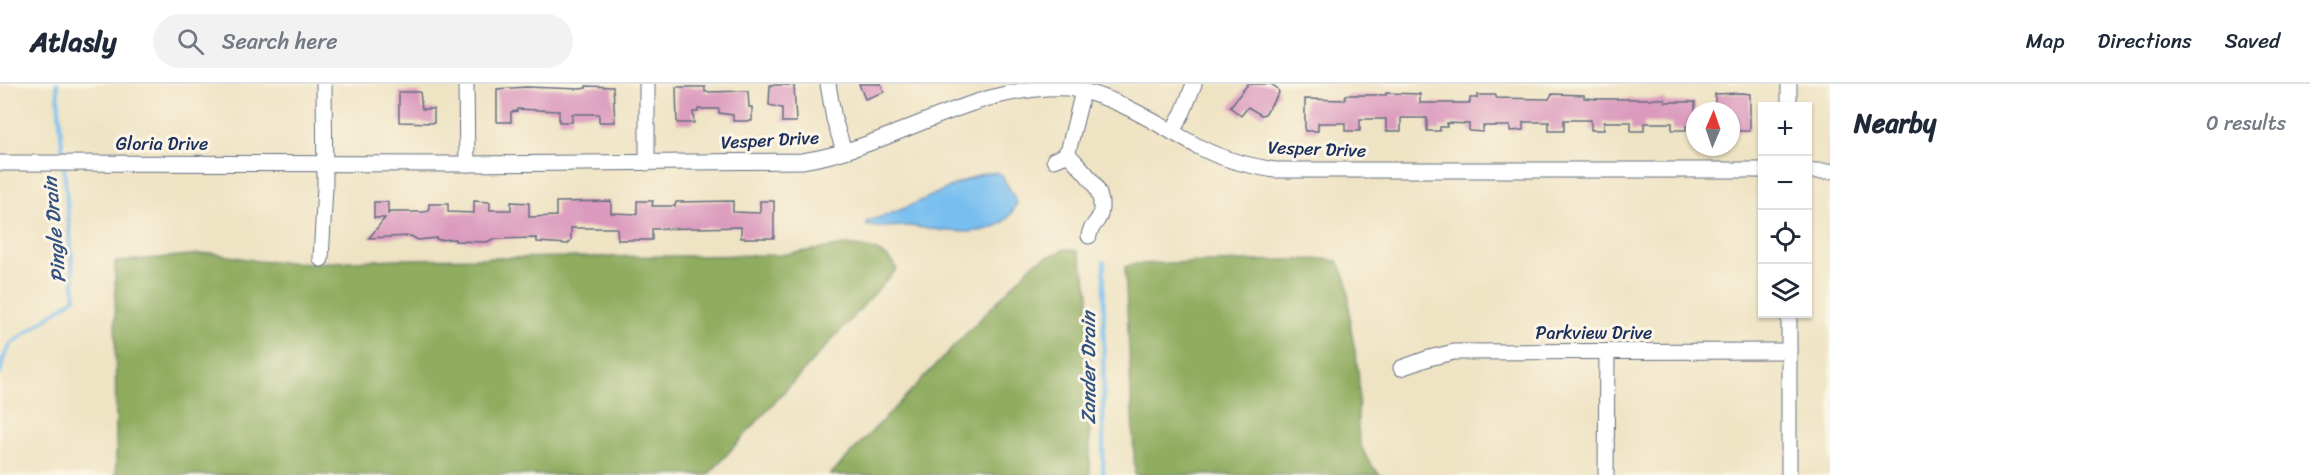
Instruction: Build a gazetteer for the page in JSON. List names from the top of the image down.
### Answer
{
  "streets": {
    "street": ["Vesper Drive", "Gloria Drive", "Parkview Drive"]
  },
  "crossings": [
    ["Vesper Drive", "Gloria Drive"]
  ],
  "water": ["Pingle Drain", "Zander Drain"],
  "north": "top",
  "page": {
    "header": "Atlasly",
    "search": "Search here",
    "nav": ["Map", "Directions", "Saved"],
    "heading": ["Nearby", "0 results"],
    "map_buttons": ["+", "−"]
  }
}
